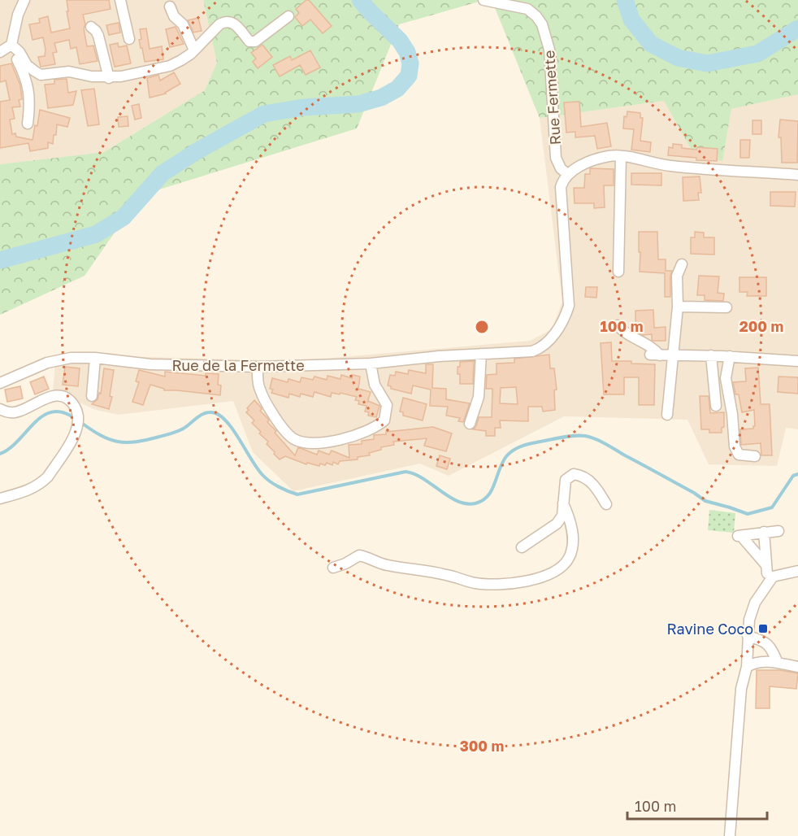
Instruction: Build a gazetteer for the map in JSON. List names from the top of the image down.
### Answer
{
  "streets": {
    "street": ["Rue Fermette", "Rue de la Fermette"]
  },
  "crossings": [
    ["Rue Fermette", "Rue de la Fermette"]
  ],
  "places": {
    "transit": ["Ravine Coco"]
  },
  "scale_bar": "100 m",
  "rings": ["100 m", "200 m", "300 m"]
}
